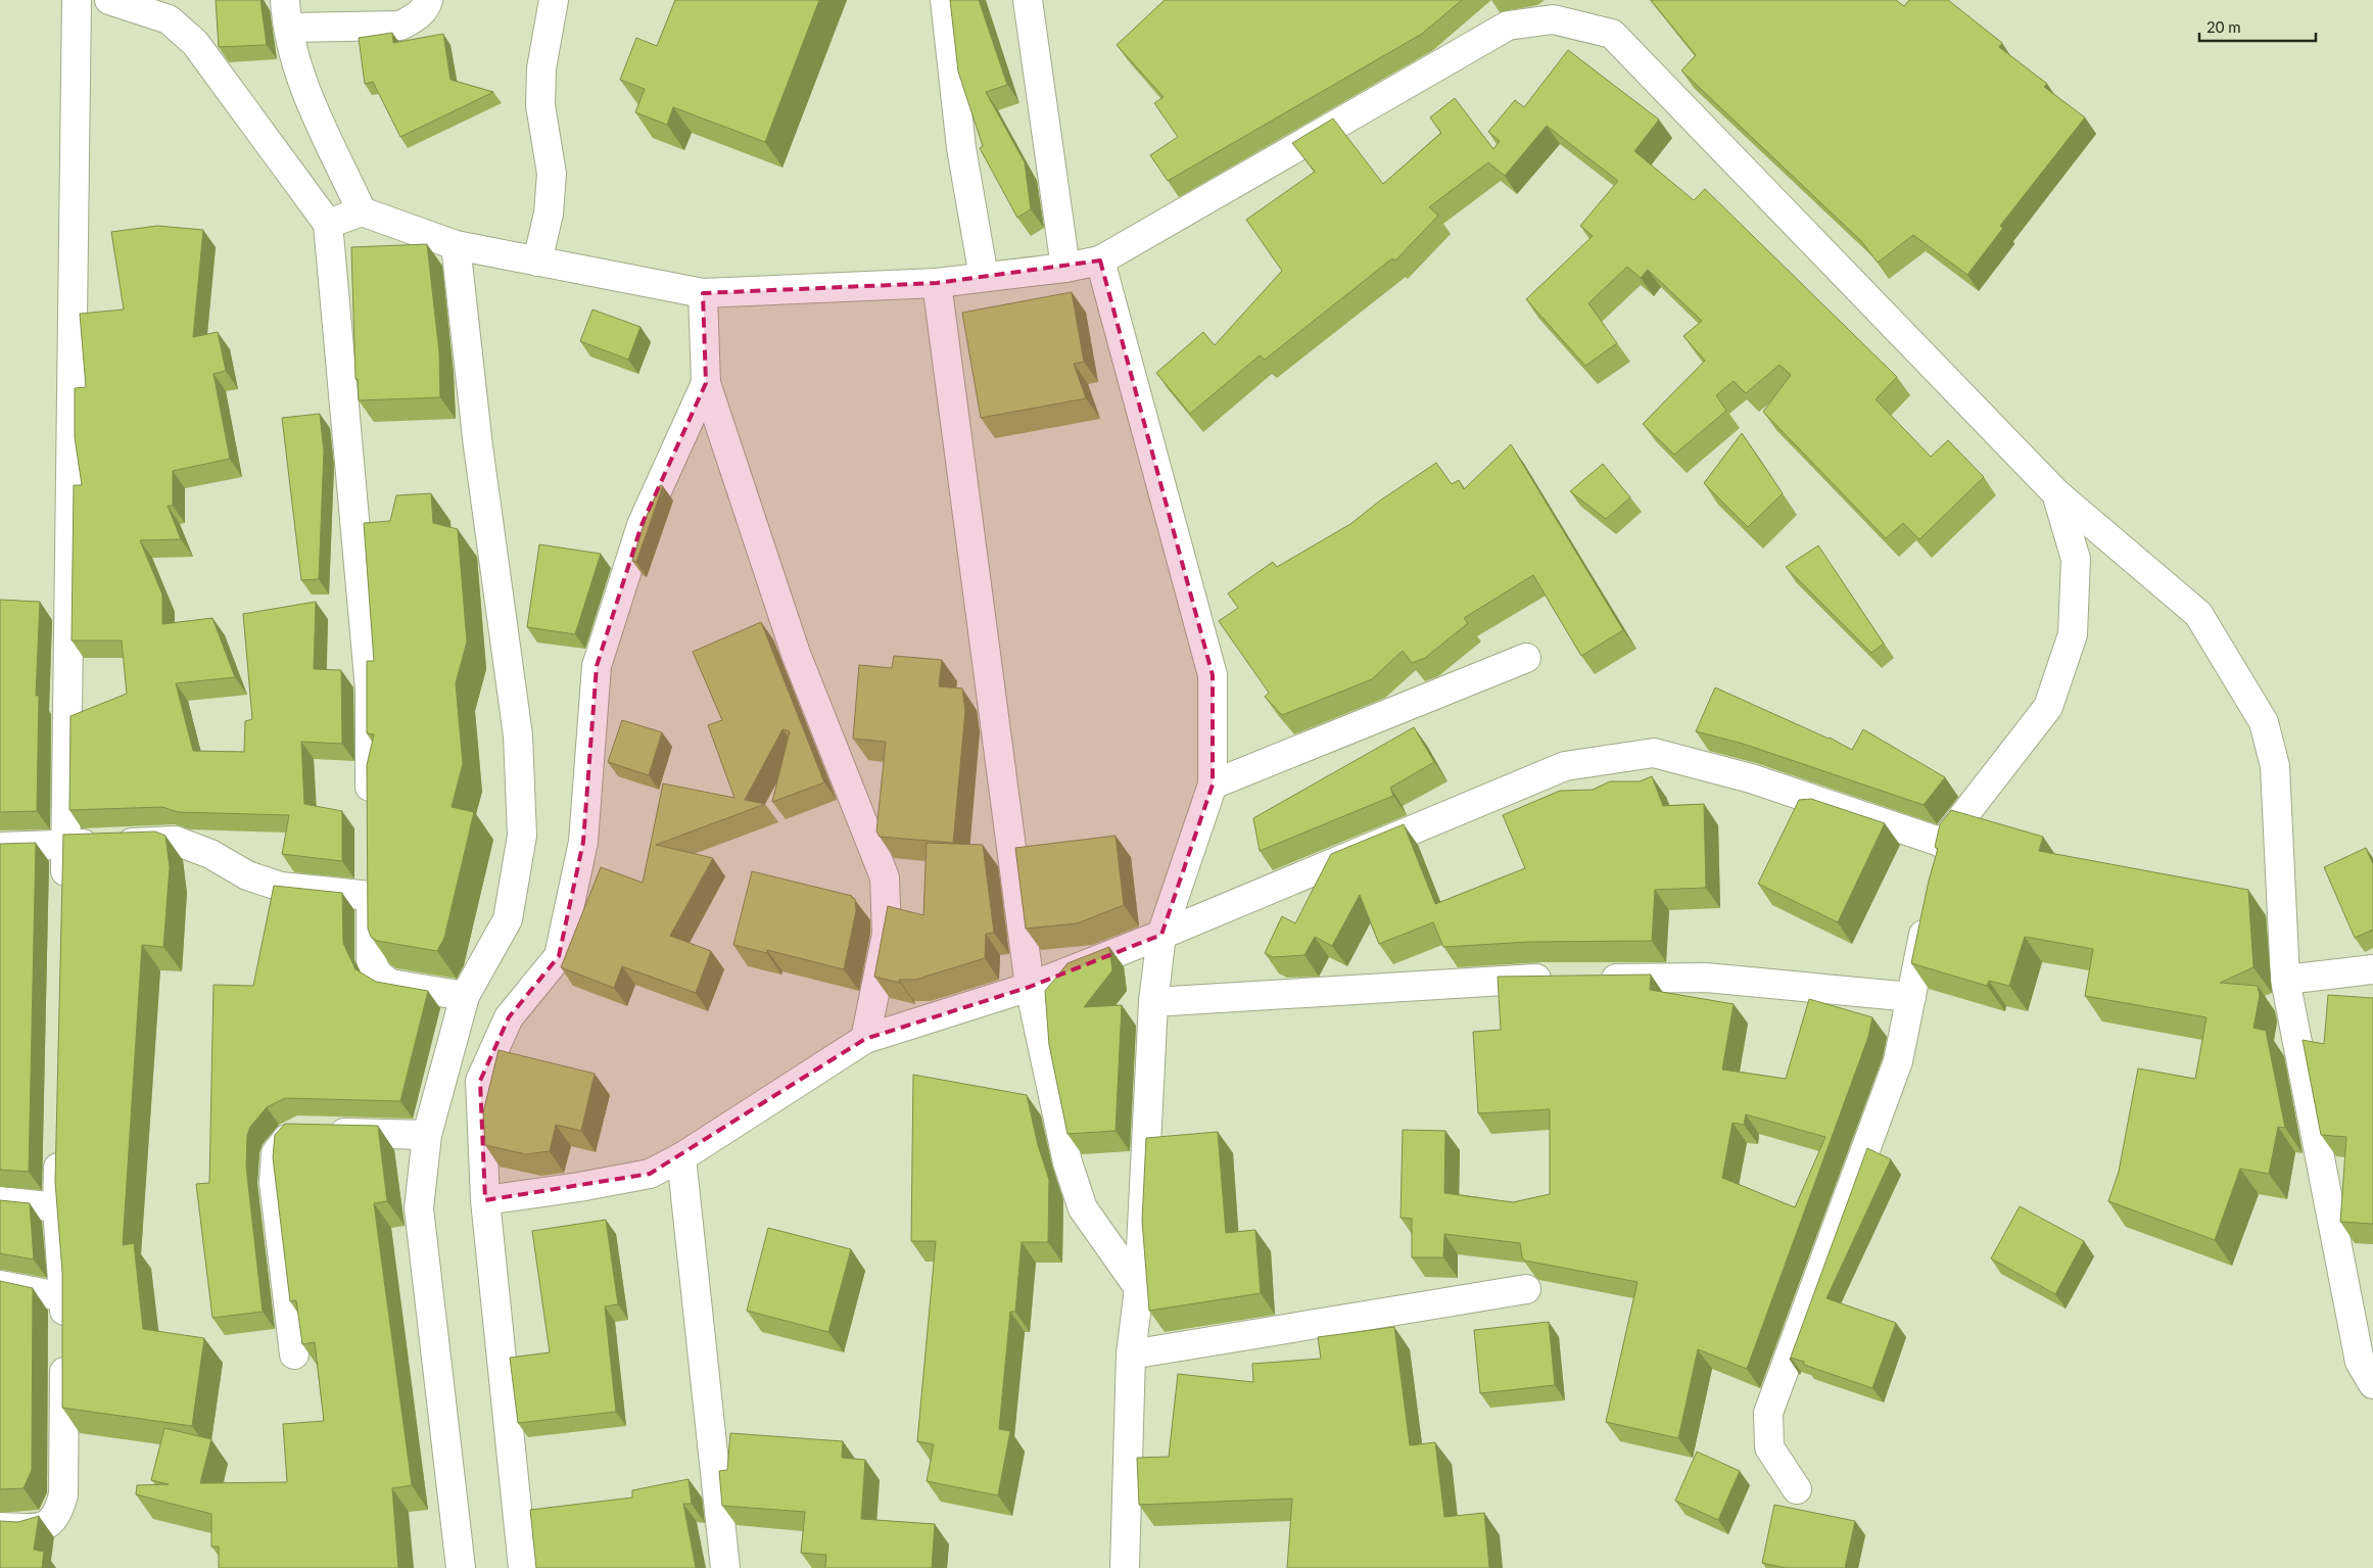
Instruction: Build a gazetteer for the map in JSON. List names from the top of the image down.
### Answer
{
  "scale_bar": "20 m"
}
